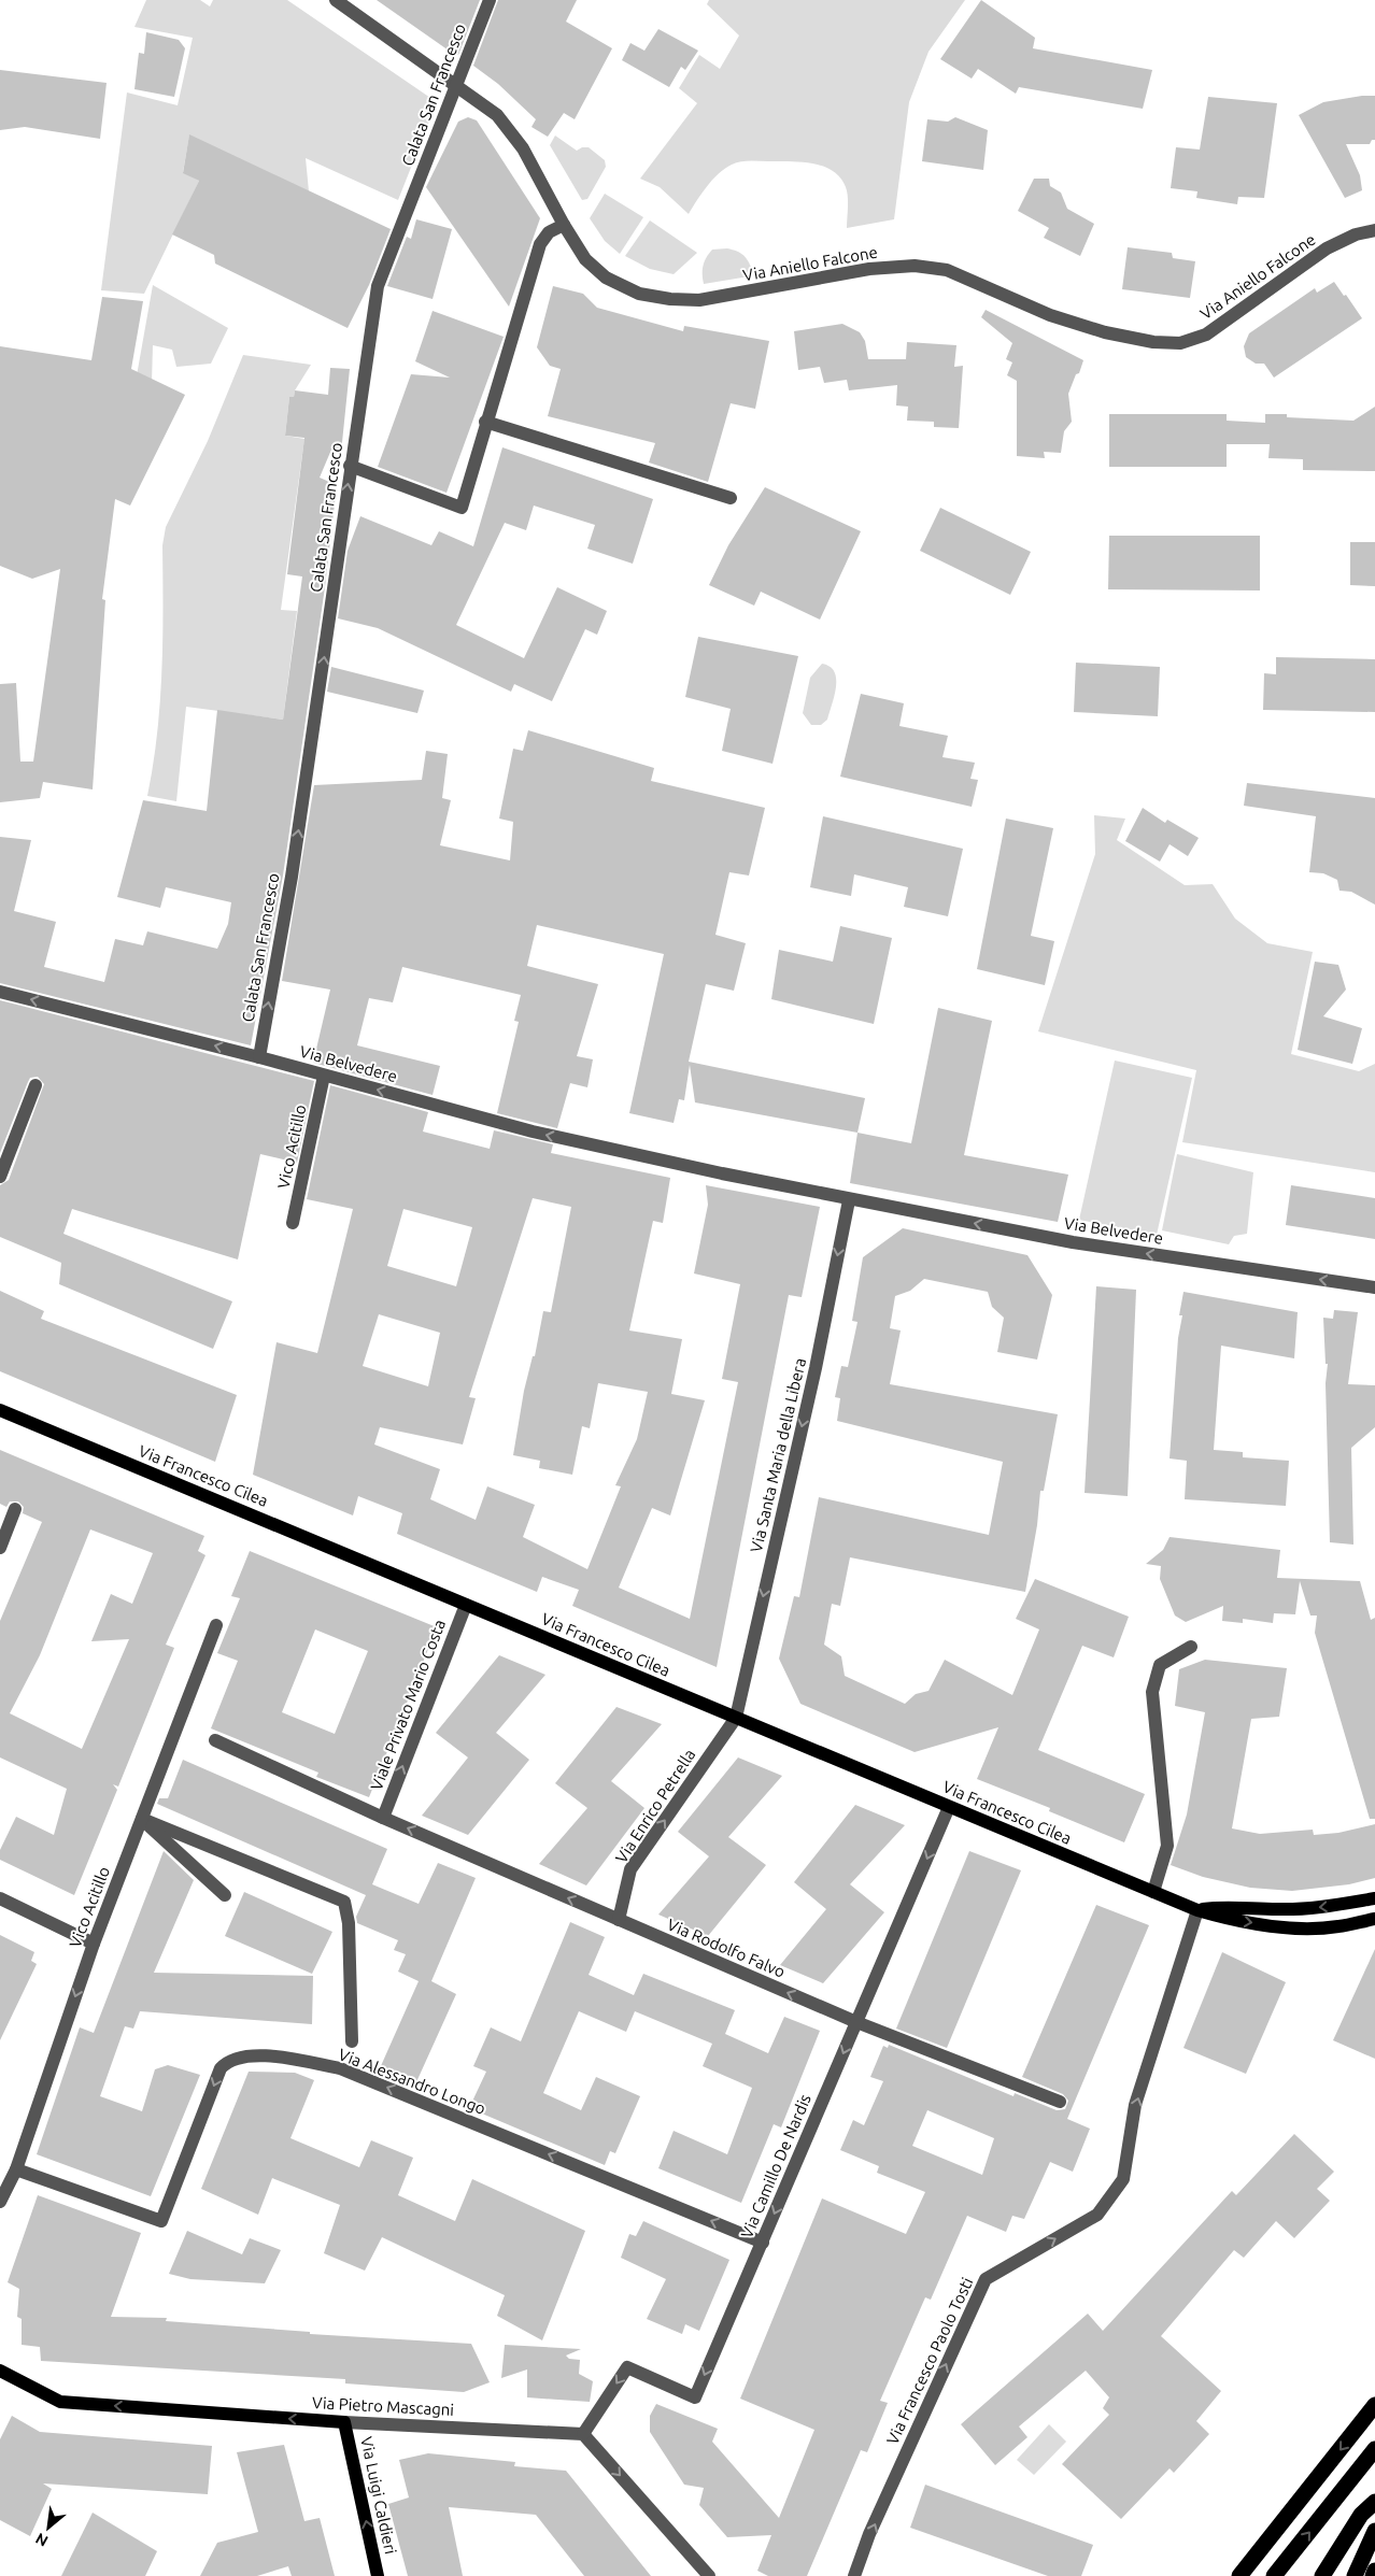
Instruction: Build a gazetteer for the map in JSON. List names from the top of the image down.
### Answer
{
  "streets": {
    "main road": ["Via Francesco Cilea", "Via Pietro Mascagni", "Via Luigi Caldieri"],
    "street": [
      "Calata San Francesco",
      "Via Aniello Falcone",
      "Via Belvedere",
      "Vico Acitillo",
      "Via Santa Maria della Libera",
      "Viale Privato Mario Costa",
      "Via Enrico Petrella",
      "Via Rodolfo Falvo",
      "Via Alessandro Longo",
      "Via Camillo De Nardis",
      "Via Francesco Paolo Tosti"
    ]
  },
  "crossings": [
    ["Calata San Francesco", "Via Aniello Falcone"],
    ["Calata San Francesco", "Via Belvedere"],
    ["Via Belvedere", "Vico Acitillo"],
    ["Via Belvedere", "Via Santa Maria della Libera"],
    ["Vico Acitillo", "Via Alessandro Longo"],
    ["Via Santa Maria della Libera", "Via Francesco Cilea"],
    ["Via Santa Maria della Libera", "Via Enrico Petrella"],
    ["Via Francesco Cilea", "Viale Privato Mario Costa"],
    ["Via Francesco Cilea", "Via Enrico Petrella"],
    ["Via Francesco Cilea", "Via Camillo De Nardis"],
    ["Via Francesco Cilea", "Via Francesco Paolo Tosti"],
    ["Viale Privato Mario Costa", "Via Rodolfo Falvo"],
    ["Via Enrico Petrella", "Via Rodolfo Falvo"],
    ["Via Rodolfo Falvo", "Via Camillo De Nardis"],
    ["Via Alessandro Longo", "Via Camillo De Nardis"],
    ["Via Camillo De Nardis", "Via Pietro Mascagni"],
    ["Via Pietro Mascagni", "Via Luigi Caldieri"]
  ],
  "one_way": [
    "Calata San Francesco",
    "Via Belvedere",
    "Via Santa Maria della Libera",
    "Viale Privato Mario Costa",
    "Via Enrico Petrella",
    "Via Rodolfo Falvo",
    "Via Alessandro Longo",
    "Via Camillo De Nardis",
    "Via Francesco Paolo Tosti",
    "Via Pietro Mascagni",
    "Via Luigi Caldieri"
  ],
  "north": "bottom left"
}
